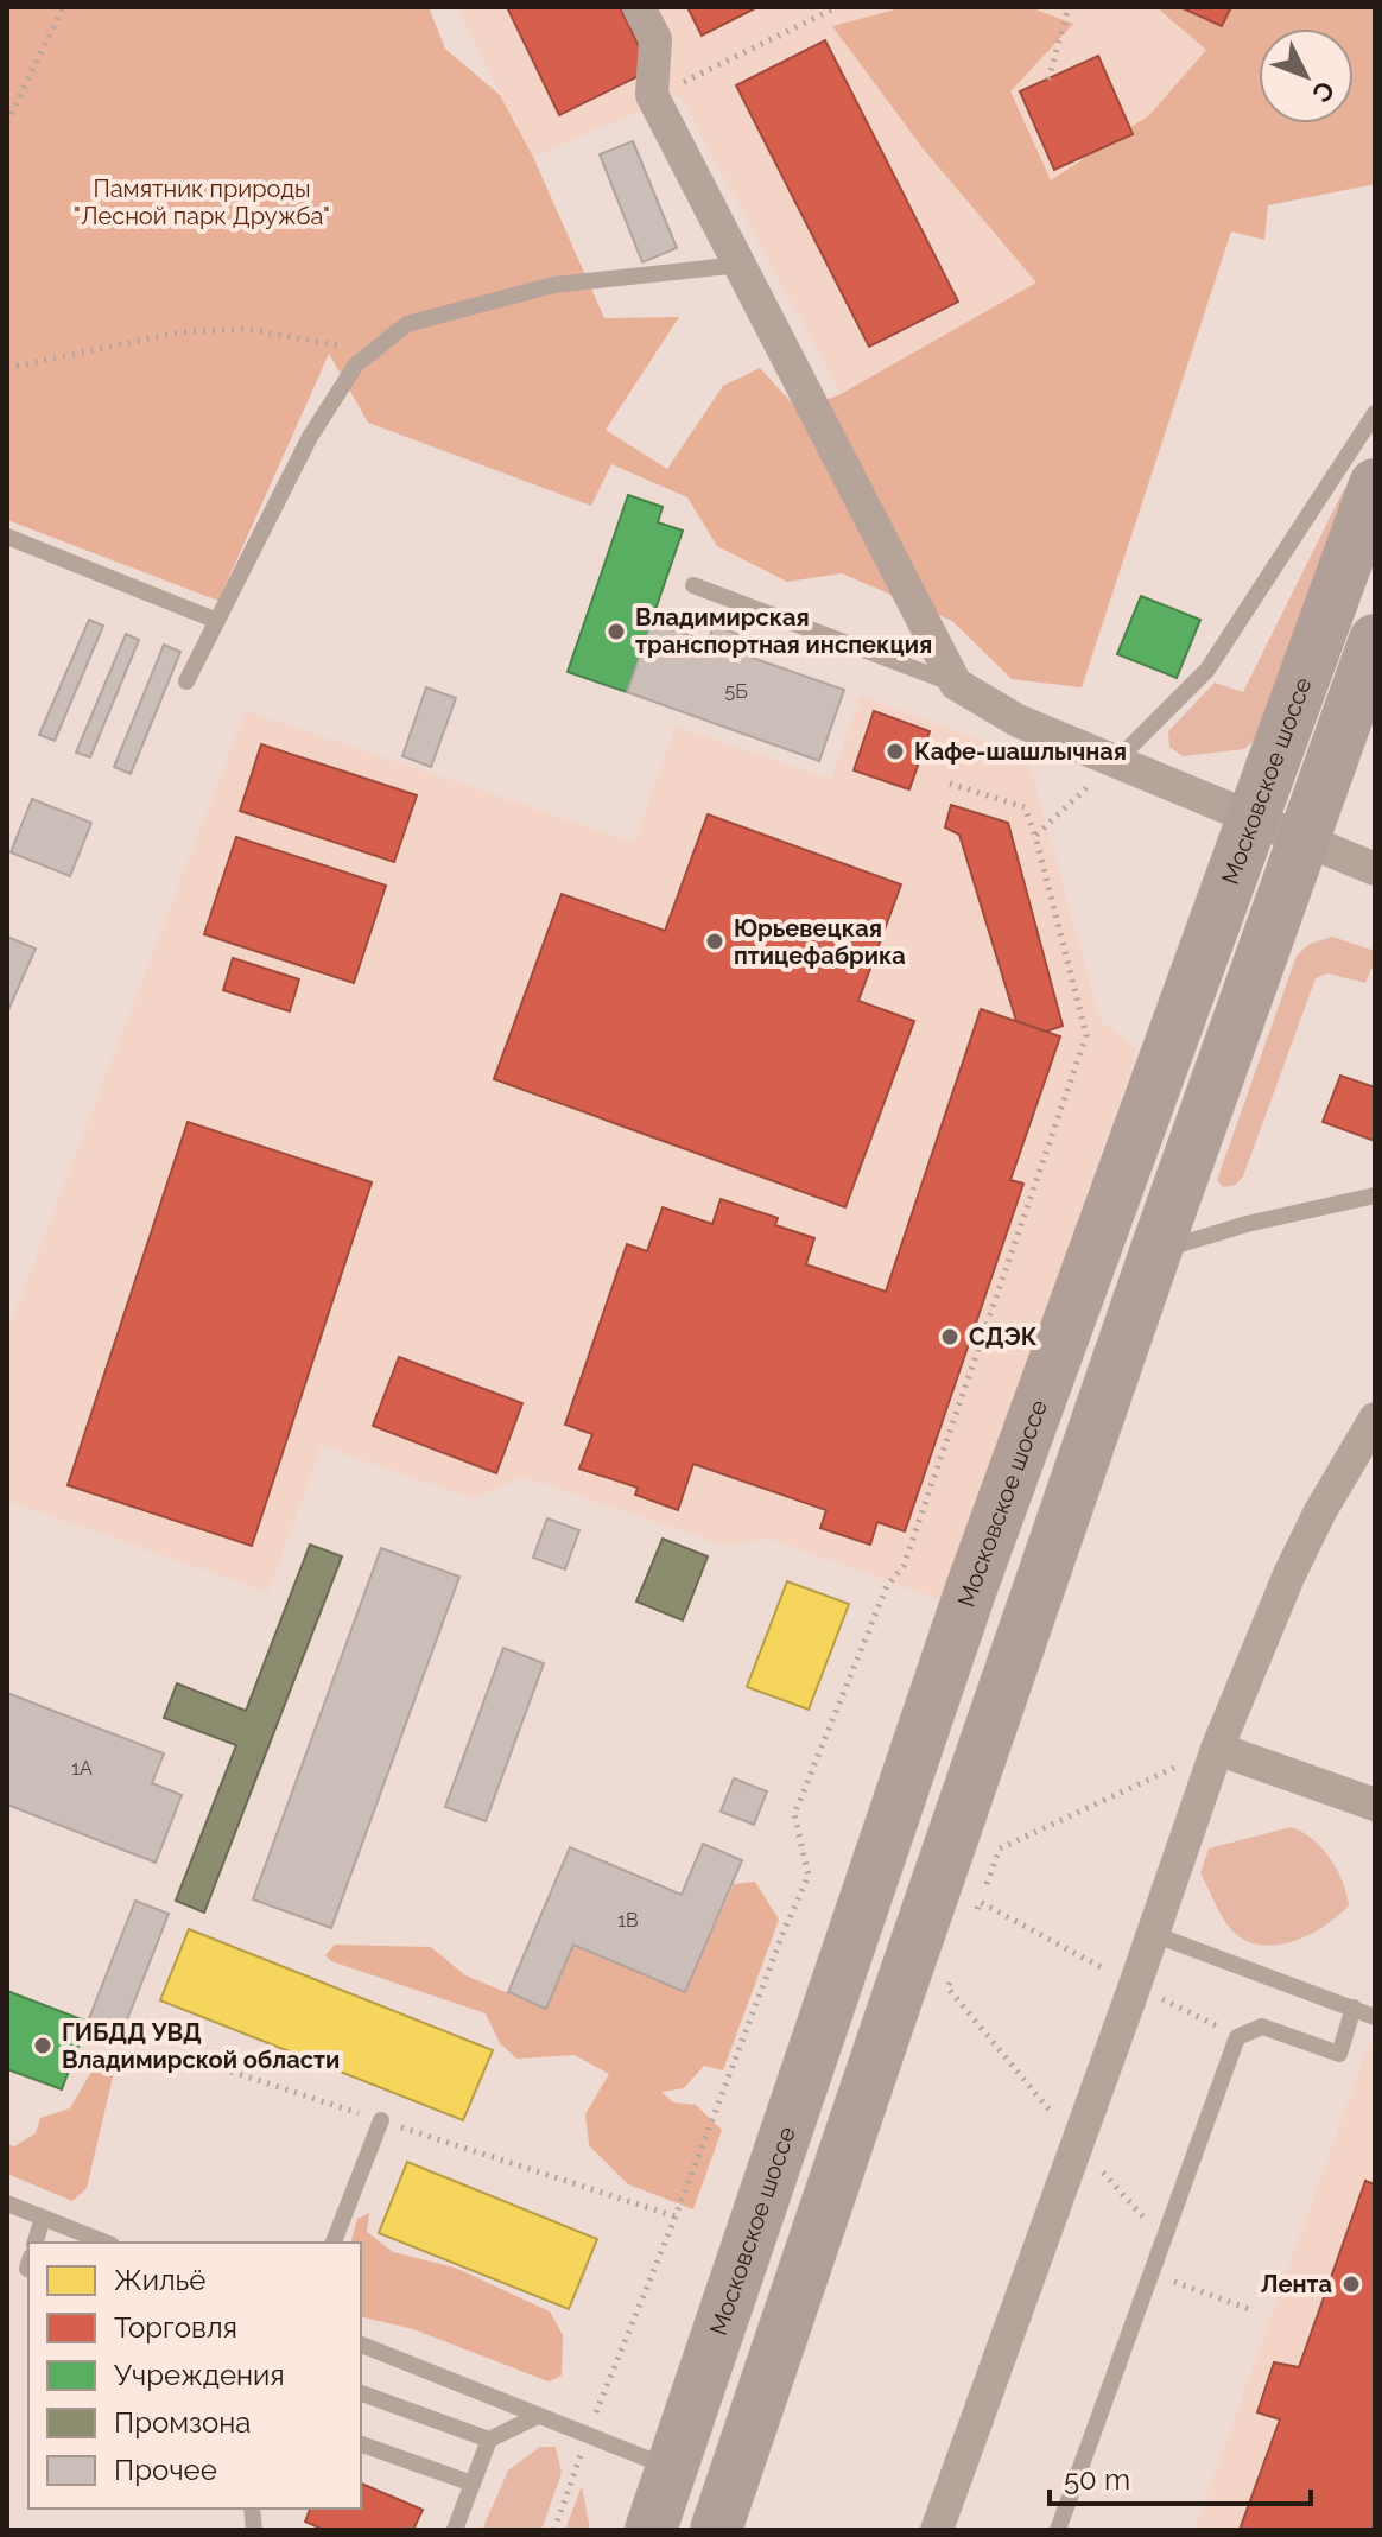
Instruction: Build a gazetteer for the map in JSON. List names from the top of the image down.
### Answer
{
  "streets": {
    "highway": ["Московское шоссе"]
  },
  "parks": ["Памятник природы \"Лесной парк Дружба\""],
  "places": [
    "Владимирская транспортная инспекция",
    "Кафе-шашлычная",
    "Юрьевецкая птицефабрика",
    "СДЭК",
    "ГИБДД УВД Владимирской области",
    "Лента"
  ],
  "house_numbers": ["5Б", "1А", "1В"],
  "legend": [
    "Жильё",
    "Торговля",
    "Учреждения",
    "Промзона",
    "Прочее"
  ],
  "scale_bar": "50 m",
  "north": "bottom right"
}
